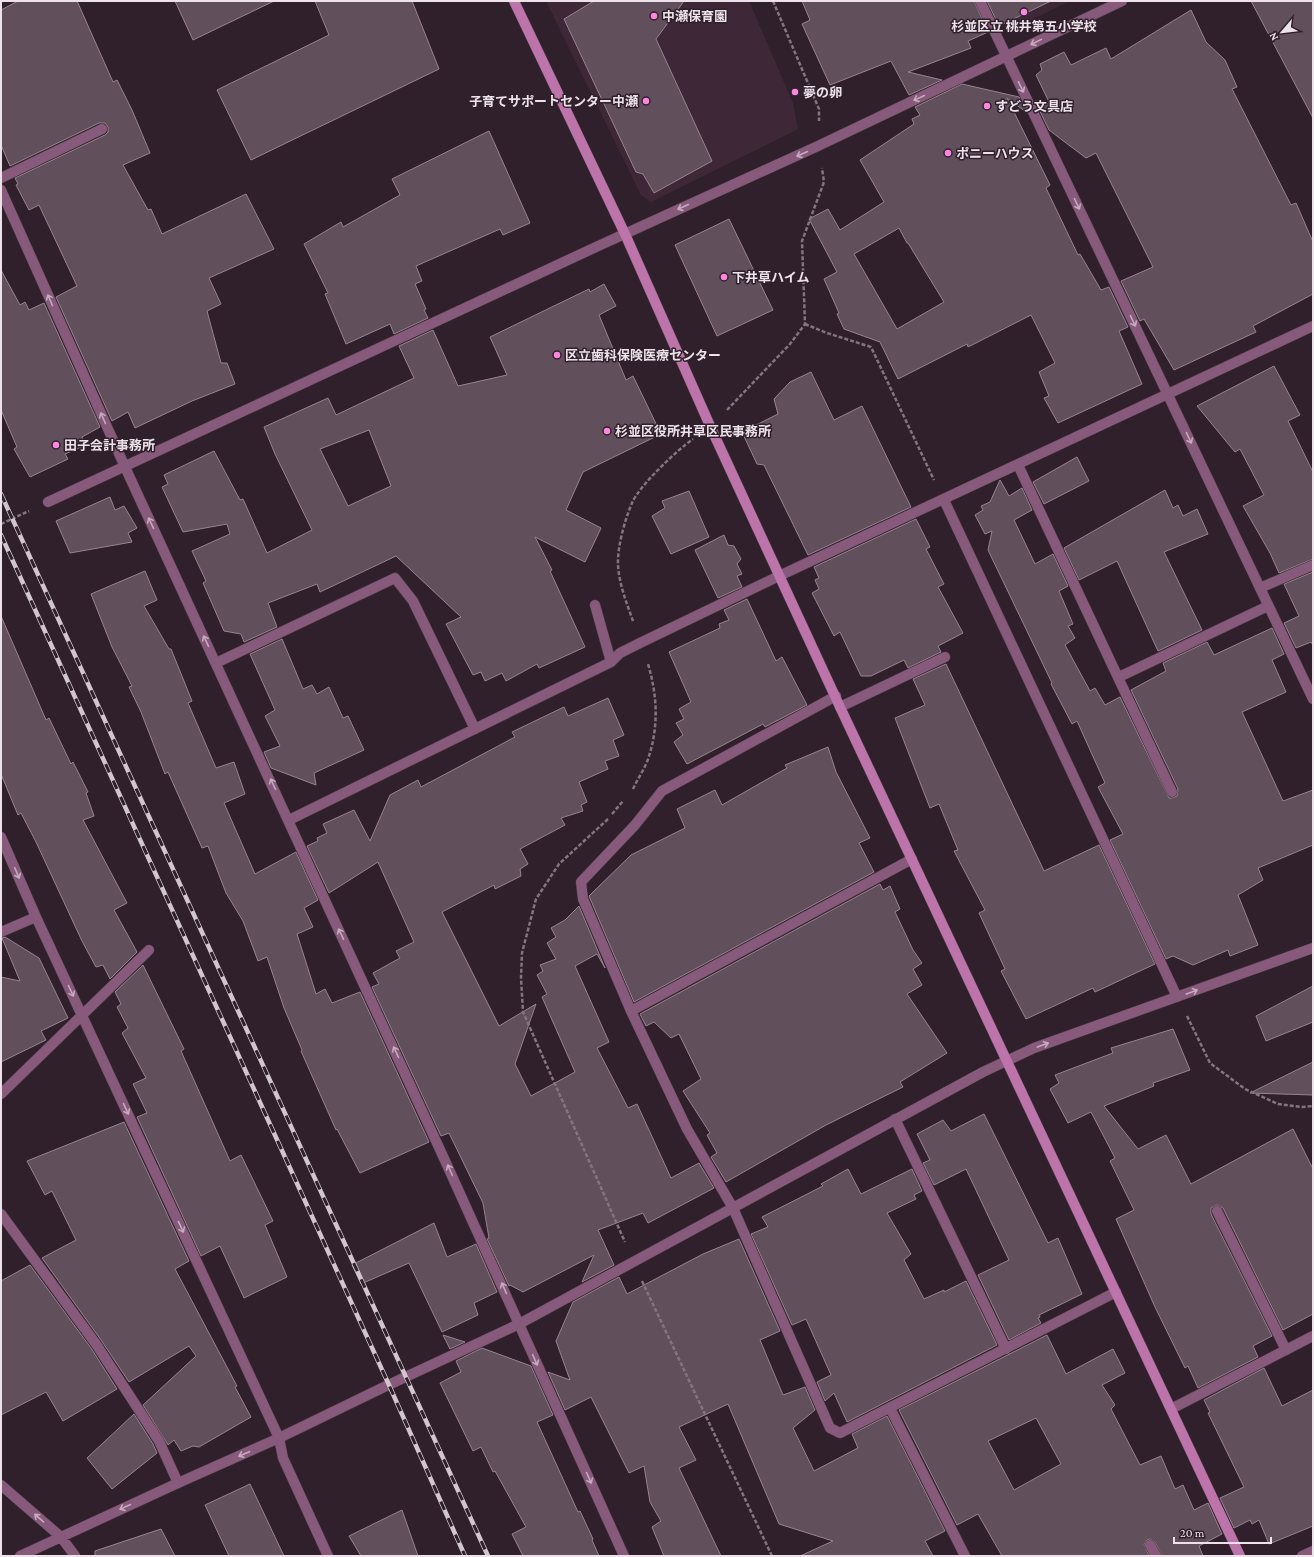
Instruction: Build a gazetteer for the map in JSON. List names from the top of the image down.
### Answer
{
  "places": [
    "杉並区立 桃井第五小学校",
    "中瀬保育園",
    "夢の卵",
    "子育てサポートセンター中瀬",
    "すどう文具店",
    "ポニーハウス",
    "下井草ハイム",
    "区立歯科保険医療センター",
    "杉並区役所井草区民事務所",
    "田子会計事務所"
  ],
  "scale_bar": "20 m",
  "north": "bottom left"
}
